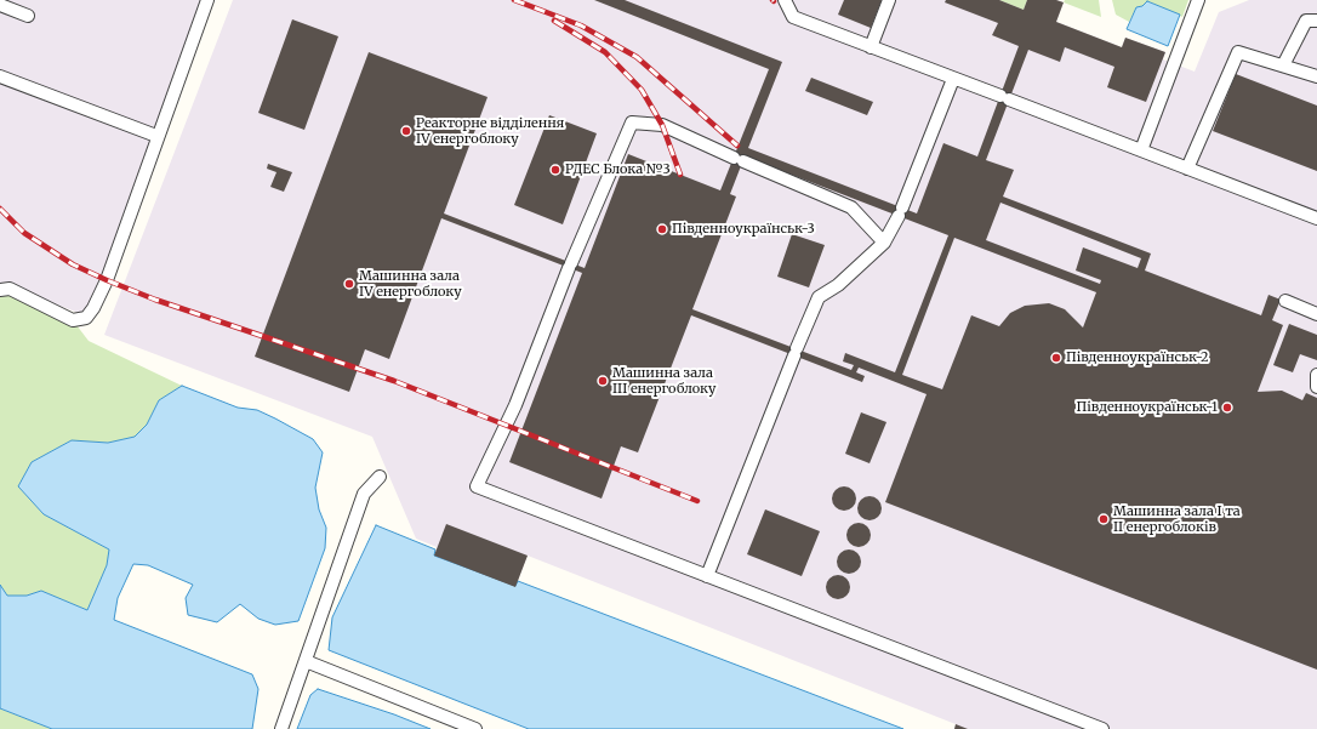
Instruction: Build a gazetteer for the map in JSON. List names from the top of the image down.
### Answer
{
  "places": [
    "Реакторне відділення IV енергоблоку",
    "РДЕС Блока №3",
    "Південноукраїнськ-3",
    "Машинна зала IV енергоблоку",
    "Південноукраїнськ-2",
    "Машинна зала III енергоблоку",
    "Південноукраїнськ-1",
    "Машинна зала I та II енергоблоків"
  ]
}
